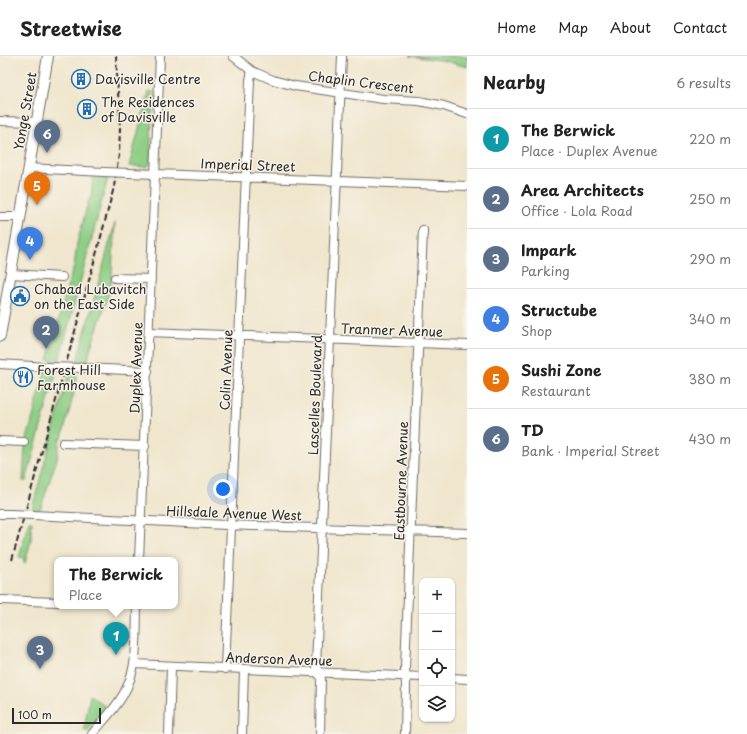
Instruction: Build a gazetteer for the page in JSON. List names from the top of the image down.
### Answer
{
  "streets": {
    "main road": ["Yonge Street"],
    "street": [
      "Chaplin Crescent",
      "Imperial Street",
      "Tranmer Avenue",
      "Duplex Avenue",
      "Colin Avenue",
      "Lascelles Boulevard",
      "Eastbourne Avenue",
      "Hillsdale Avenue West",
      "Anderson Avenue"
    ]
  },
  "crossings": [
    ["Chaplin Crescent", "Colin Avenue"],
    ["Chaplin Crescent", "Lascelles Boulevard"],
    ["Yonge Street", "Imperial Street"],
    ["Imperial Street", "Duplex Avenue"],
    ["Imperial Street", "Colin Avenue"],
    ["Imperial Street", "Lascelles Boulevard"],
    ["Tranmer Avenue", "Duplex Avenue"],
    ["Tranmer Avenue", "Colin Avenue"],
    ["Tranmer Avenue", "Lascelles Boulevard"],
    ["Tranmer Avenue", "Eastbourne Avenue"],
    ["Duplex Avenue", "Hillsdale Avenue West"],
    ["Colin Avenue", "Hillsdale Avenue West"],
    ["Colin Avenue", "Anderson Avenue"],
    ["Lascelles Boulevard", "Hillsdale Avenue West"],
    ["Lascelles Boulevard", "Anderson Avenue"],
    ["Eastbourne Avenue", "Hillsdale Avenue West"],
    ["Eastbourne Avenue", "Anderson Avenue"]
  ],
  "places": {
    "building": ["Davisville Centre", "The Residences of Davisville"],
    "public building": ["Chabad Lubavitch on the East Side"],
    "restaurant": ["Forest Hill Farmhouse"]
  },
  "scale_bar": "100 m",
  "page": {
    "header": "Streetwise",
    "nav": [
      "Home",
      "Map",
      "About",
      "Contact"
    ],
    "heading": ["Nearby", "6 results"],
    "list": [
      {
        "mark": "1",
        "name": "The Berwick",
        "note": "Place · Duplex Avenue",
        "value": "220 m"
      },
      {
        "mark": "2",
        "name": "Area Architects",
        "note": "Office · Lola Road",
        "value": "250 m"
      },
      {
        "mark": "3",
        "name": "Impark",
        "note": "Parking",
        "value": "290 m"
      },
      {
        "mark": "4",
        "name": "Structube",
        "note": "Shop",
        "value": "340 m"
      },
      {
        "mark": "5",
        "name": "Sushi Zone",
        "note": "Restaurant",
        "value": "380 m"
      },
      {
        "mark": "6",
        "name": "TD",
        "note": "Bank · Imperial Street",
        "value": "430 m"
      }
    ],
    "pins": [
      "6",
      "5",
      "4",
      "2",
      "1",
      "3"
    ],
    "popup": ["The Berwick", "Place"],
    "map_buttons": ["+", "−"],
    "scale": "100 m"
  }
}
